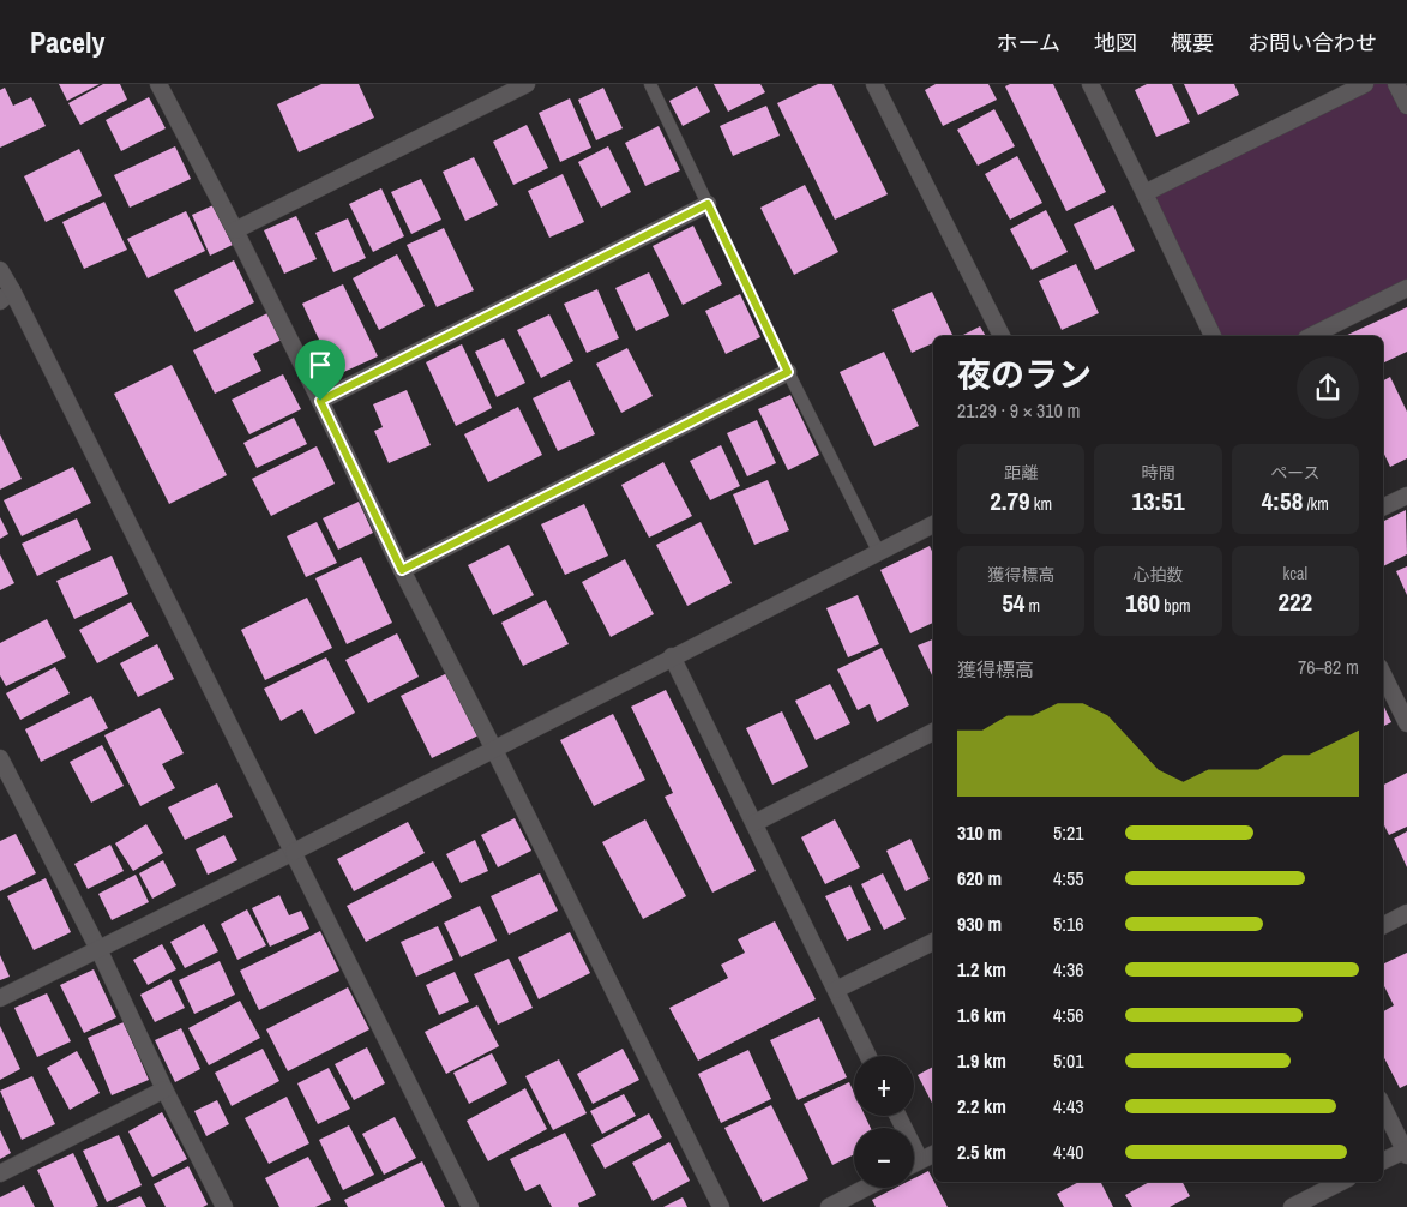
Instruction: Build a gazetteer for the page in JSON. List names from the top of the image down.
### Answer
{
  "page": {
    "header": "Pacely",
    "nav": [
      "ホーム",
      "地図",
      "概要",
      "お問い合わせ"
    ],
    "heading": ["夜のラン", "21:29 · 9 × 310 m"],
    "stats": [
      ["距離", "2.79 km"],
      ["時間", "13:51"],
      ["ペース", "4:58 /km"],
      ["獲得標高", "54 m"],
      ["心拍数", "160 bpm"],
      ["kcal", "222"]
    ],
    "chart": ["獲得標高", "76–82 m"],
    "list": [
      {
        "name": "310 m",
        "note": "5:21"
      },
      {
        "name": "620 m",
        "note": "4:55"
      },
      {
        "name": "930 m",
        "note": "5:16"
      },
      {
        "name": "1.2 km",
        "note": "4:36"
      },
      {
        "name": "1.6 km",
        "note": "4:56"
      },
      {
        "name": "1.9 km",
        "note": "5:01"
      },
      {
        "name": "2.2 km",
        "note": "4:43"
      },
      {
        "name": "2.5 km",
        "note": "4:40"
      }
    ],
    "map_buttons": ["+", "−"]
  }
}
